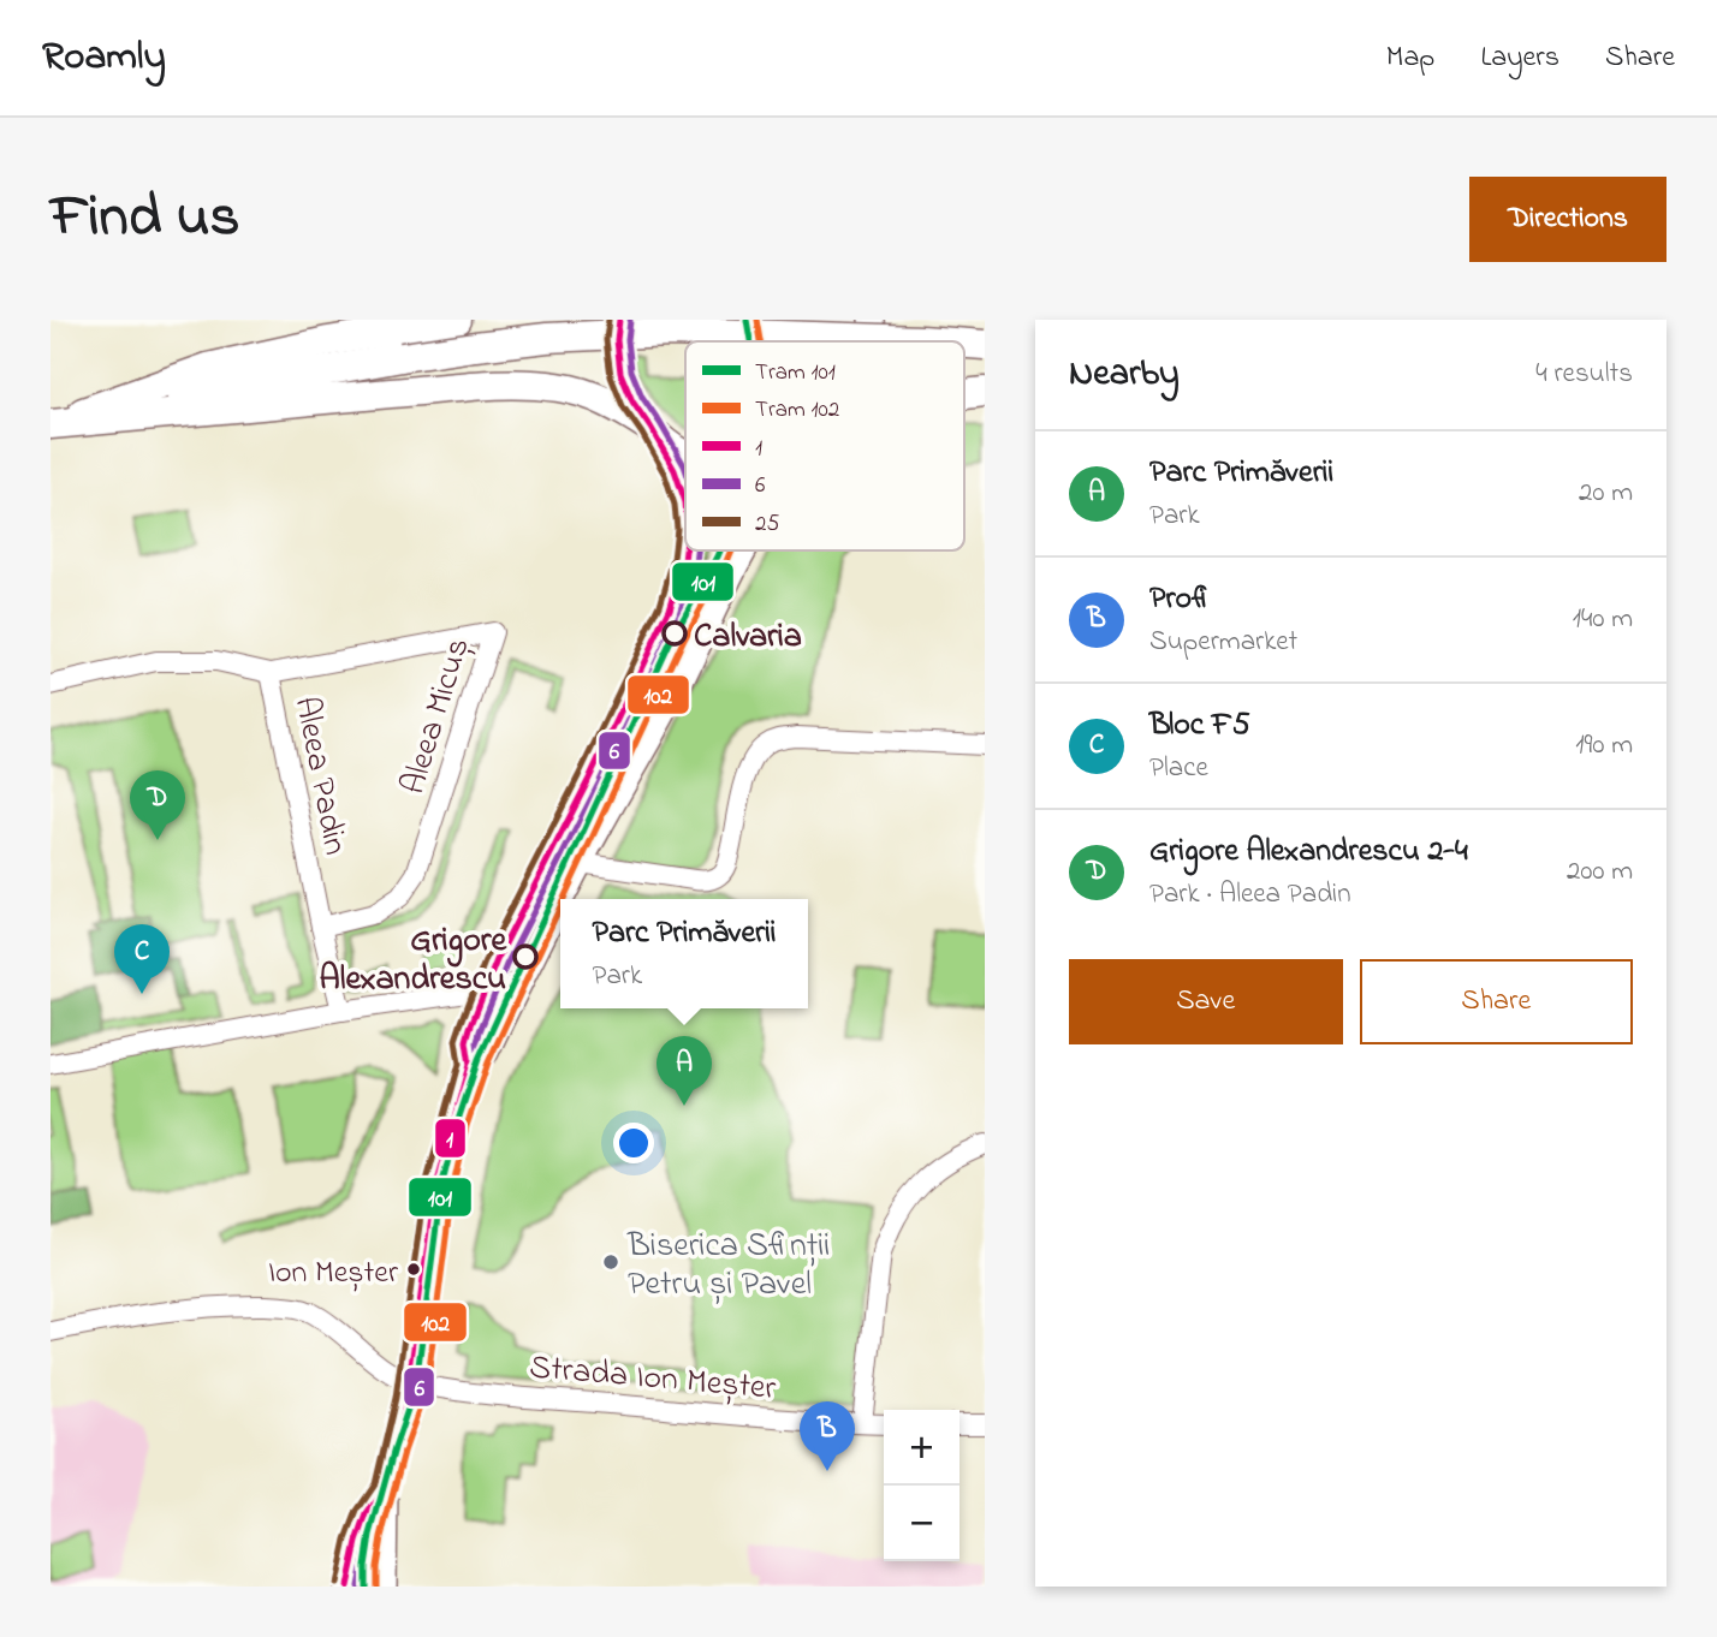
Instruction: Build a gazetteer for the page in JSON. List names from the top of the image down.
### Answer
{
  "streets": {
    "street": ["Aleea Micuș", "Aleea Padin", "Strada Ion Meșter"]
  },
  "crossings": [
    ["Aleea Micuș", "Aleea Padin"]
  ],
  "places": [
    "Calvaria",
    "Grigore Alexandrescu",
    "Biserica Sfinții Petru și Pavel",
    "Ion Meșter"
  ],
  "lines": [
    "tram line 101",
    "tram line 102",
    "transit line 1",
    "transit line 25",
    "transit line 6"
  ],
  "legend": [
    "Tram 101",
    "Tram 102",
    "1",
    "6",
    "25"
  ],
  "page": {
    "header": "Roamly",
    "nav": ["Map", "Layers", "Share"],
    "title": "Find us",
    "buttons": [
      "Directions",
      ["Save", "Share"]
    ],
    "heading": ["Nearby", "4 results"],
    "list": [
      {
        "mark": "A",
        "name": "Parc Primăverii",
        "note": "Park",
        "value": "20 m"
      },
      {
        "mark": "B",
        "name": "Profi",
        "note": "Supermarket",
        "value": "140 m"
      },
      {
        "mark": "C",
        "name": "Bloc F5",
        "note": "Place",
        "value": "190 m"
      },
      {
        "mark": "D",
        "name": "Grigore Alexandrescu 2-4",
        "note": "Park · Aleea Padin",
        "value": "200 m"
      }
    ],
    "pins": [
      "D",
      "C",
      "A",
      "B"
    ],
    "popup": ["Parc Primăverii", "Park"],
    "map_buttons": ["+", "−"]
  }
}
